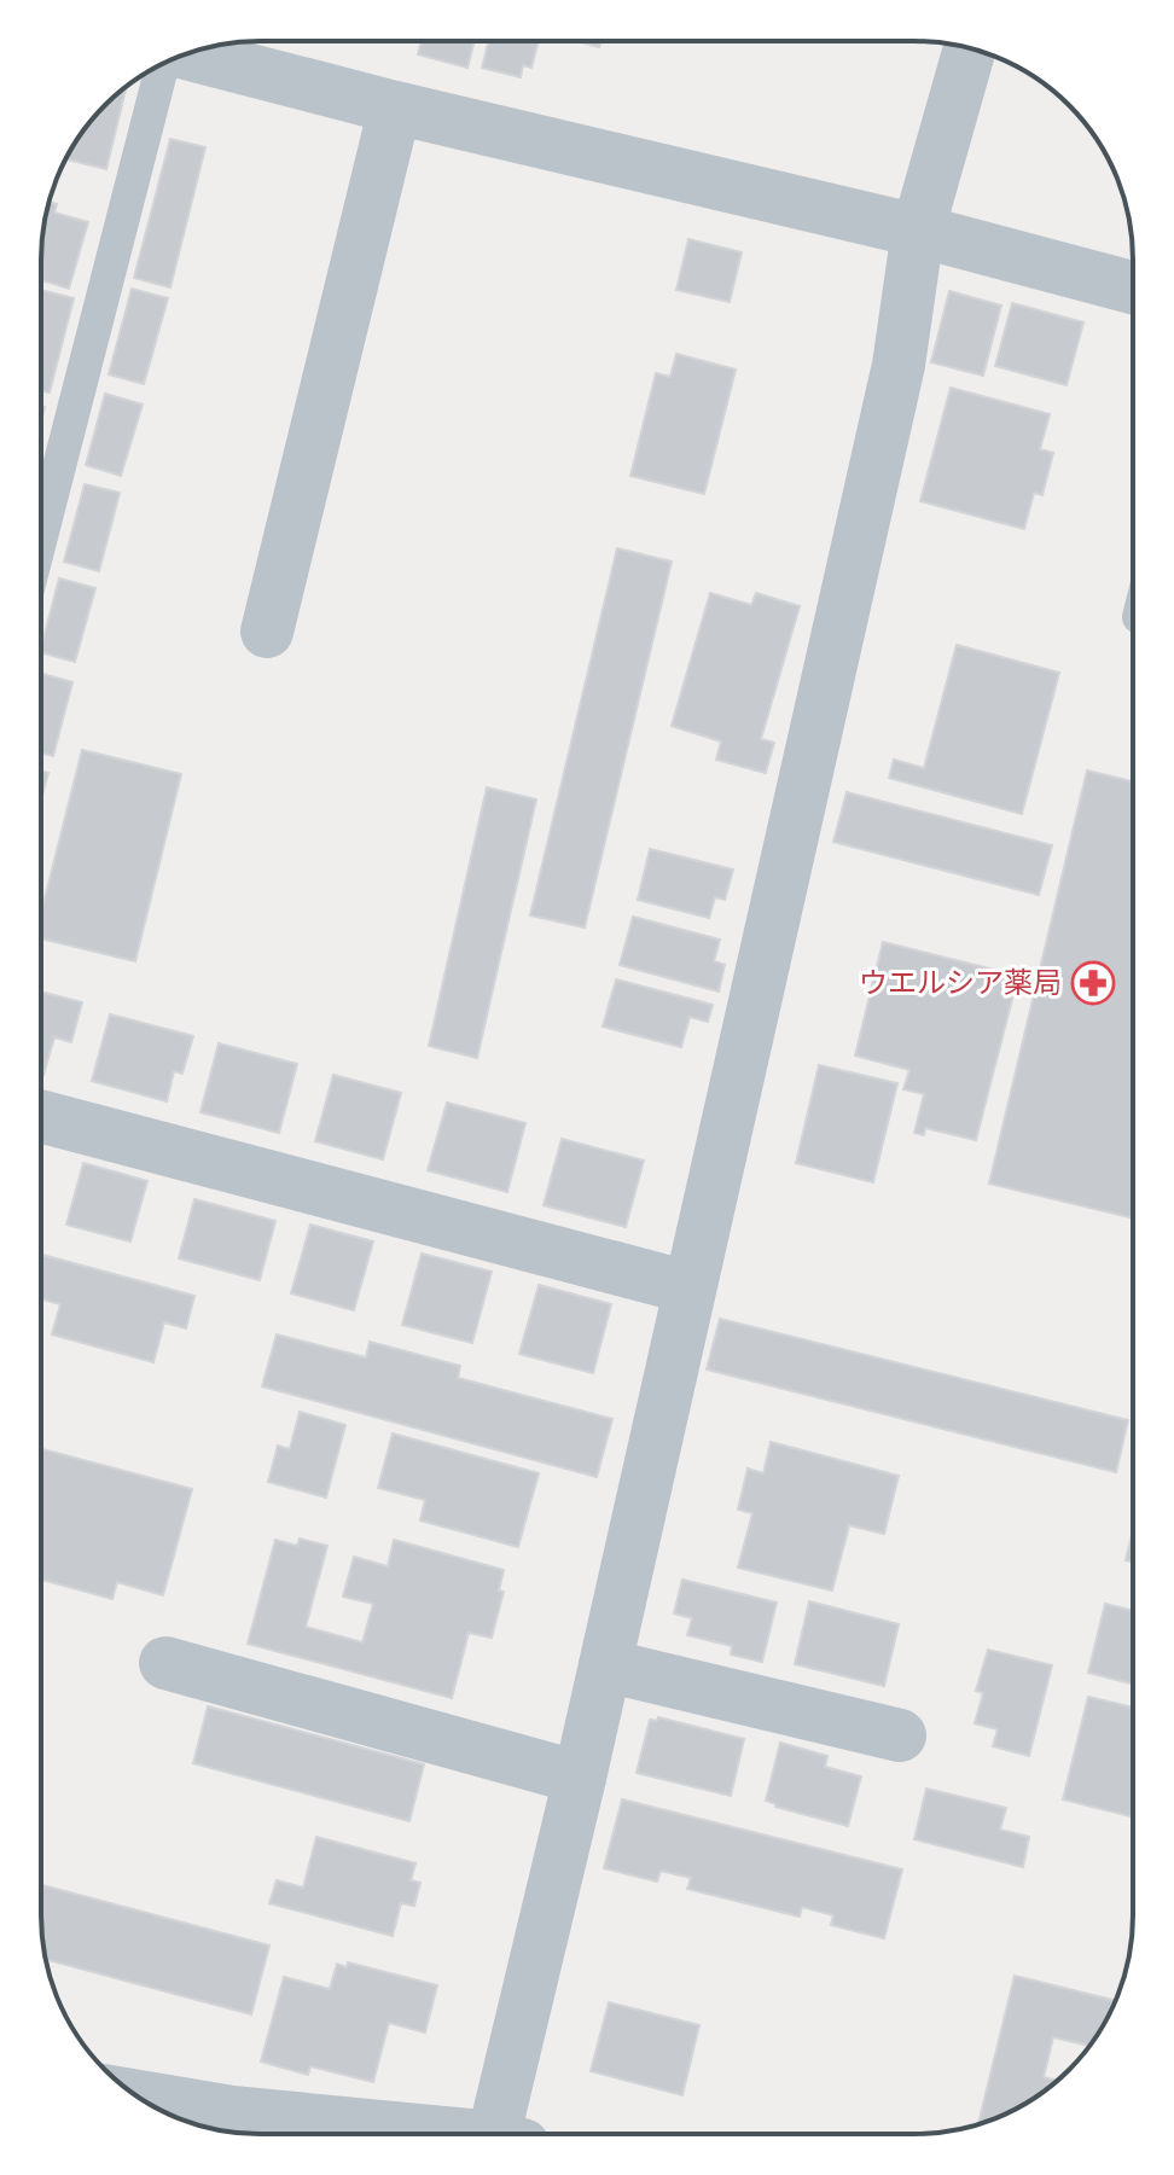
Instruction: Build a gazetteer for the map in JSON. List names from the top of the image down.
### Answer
{
  "places": {
    "pharmacy": ["ウエルシア薬局"]
  }
}
